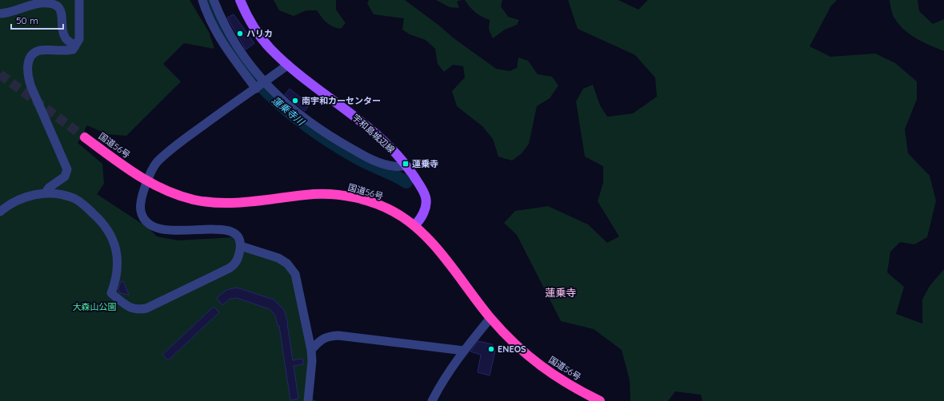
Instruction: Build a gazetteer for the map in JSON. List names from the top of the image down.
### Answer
{
  "streets": {
    "highway": ["国道56号"],
    "main road": ["宇和島城辺線"]
  },
  "crossings": [
    ["宇和島城辺線", "国道56号"]
  ],
  "districts": ["蓮乗寺"],
  "water": ["蓮乗寺川"],
  "parks": ["大森山公園"],
  "places": {
    "other": ["ハリカ", "南宇和カーセンター", "ENEOS"],
    "transit": ["蓮乗寺"]
  },
  "scale_bar": "50 m"
}
